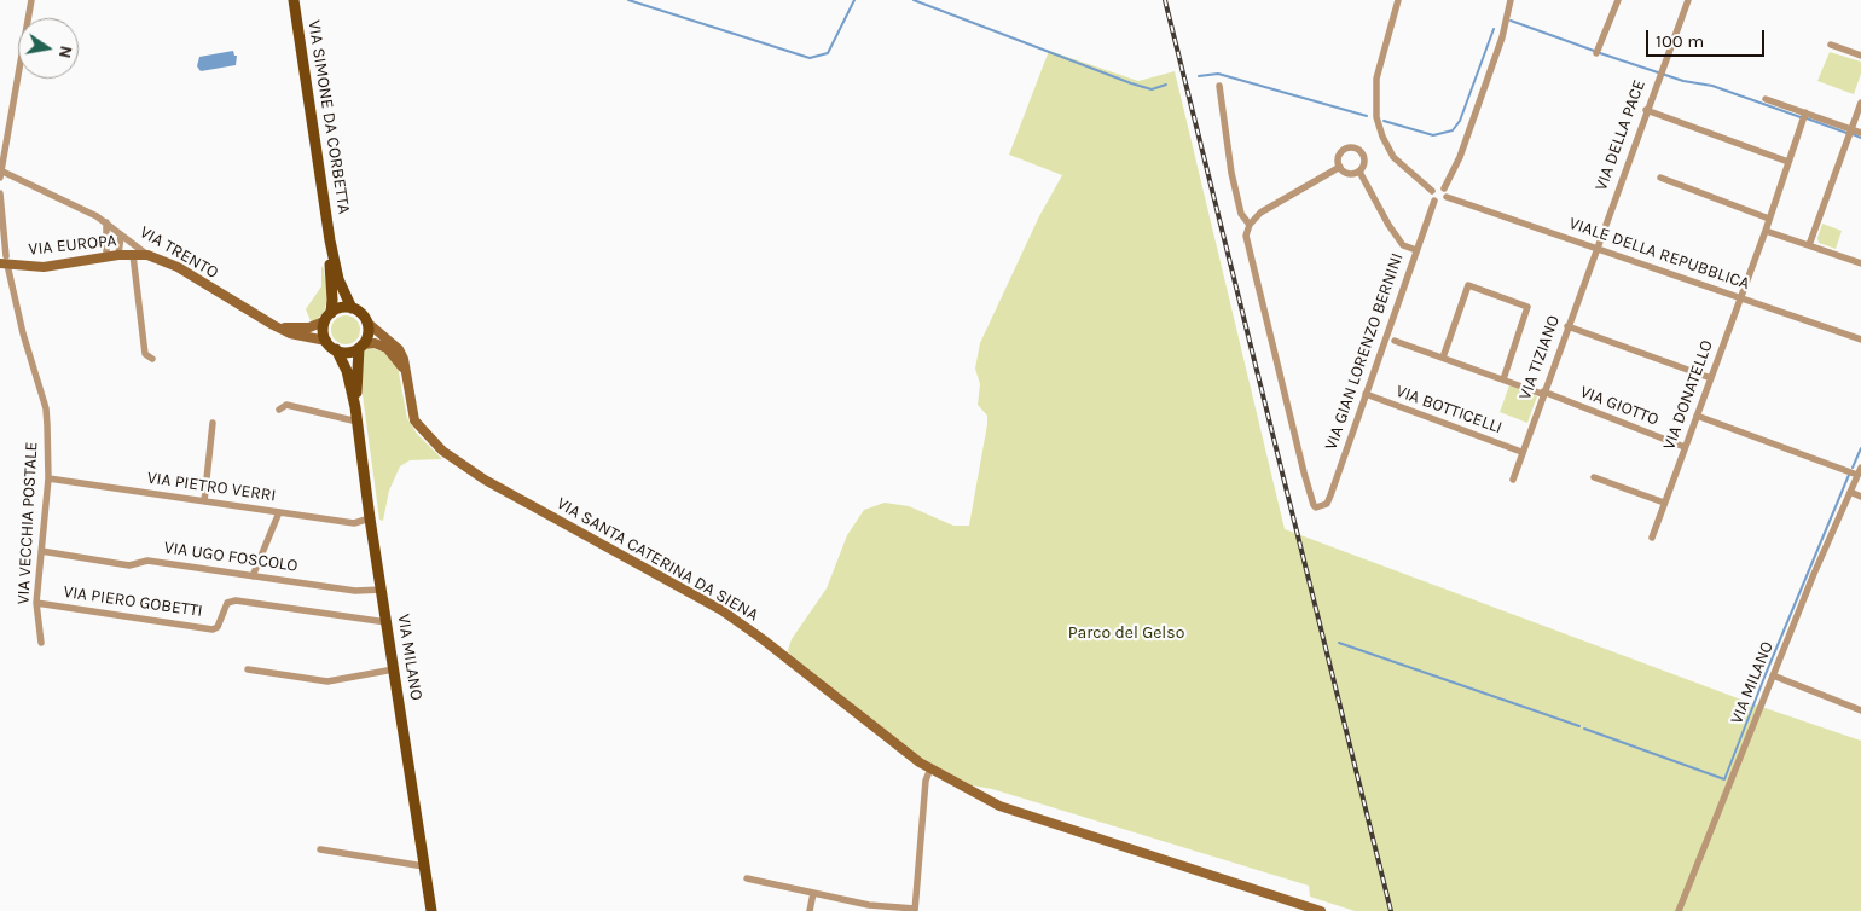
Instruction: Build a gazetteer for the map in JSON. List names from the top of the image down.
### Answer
{
  "streets": {
    "main road": ["VIA SIMONE DA CORBETTA", "VIA MILANO"],
    "street": [
      "VIA DELLA PACE",
      "VIA EUROPA",
      "VIA TRENTO",
      "VIALE DELLA REPUBBLICA",
      "VIA GIAN LORENZO BERNINI",
      "VIA TIZIANO",
      "VIA DONATELLO",
      "VIA GIOTTO",
      "VIA BOTTICELLI",
      "VIA PIETRO VERRI",
      "VIA VECCHIA POSTALE",
      "VIA UGO FOSCOLO",
      "VIA SANTA CATERINA DA SIENA",
      "VIA PIERO GOBETTI"
    ]
  },
  "crossings": [
    ["VIA SIMONE DA CORBETTA", "VIA TRENTO"],
    ["VIA SIMONE DA CORBETTA", "VIA SANTA CATERINA DA SIENA"],
    ["VIA DELLA PACE", "VIALE DELLA REPUBBLICA"],
    ["VIA DELLA PACE", "VIA TIZIANO"],
    ["VIA EUROPA", "VIA TRENTO"],
    ["VIA EUROPA", "VIA VECCHIA POSTALE"],
    ["VIA TRENTO", "VIA SANTA CATERINA DA SIENA"],
    ["VIALE DELLA REPUBBLICA", "VIA GIAN LORENZO BERNINI"],
    ["VIALE DELLA REPUBBLICA", "VIA TIZIANO"],
    ["VIALE DELLA REPUBBLICA", "VIA DONATELLO"],
    ["VIA GIAN LORENZO BERNINI", "VIA BOTTICELLI"],
    ["VIA TIZIANO", "VIA GIOTTO"],
    ["VIA TIZIANO", "VIA BOTTICELLI"],
    ["VIA DONATELLO", "VIA GIOTTO"],
    ["VIA PIETRO VERRI", "VIA VECCHIA POSTALE"],
    ["VIA PIETRO VERRI", "VIA MILANO"],
    ["VIA VECCHIA POSTALE", "VIA UGO FOSCOLO"],
    ["VIA VECCHIA POSTALE", "VIA PIERO GOBETTI"],
    ["VIA UGO FOSCOLO", "VIA MILANO"],
    ["VIA PIERO GOBETTI", "VIA MILANO"]
  ],
  "parks": ["Parco del Gelso"],
  "scale_bar": "100 m",
  "north": "right"
}
